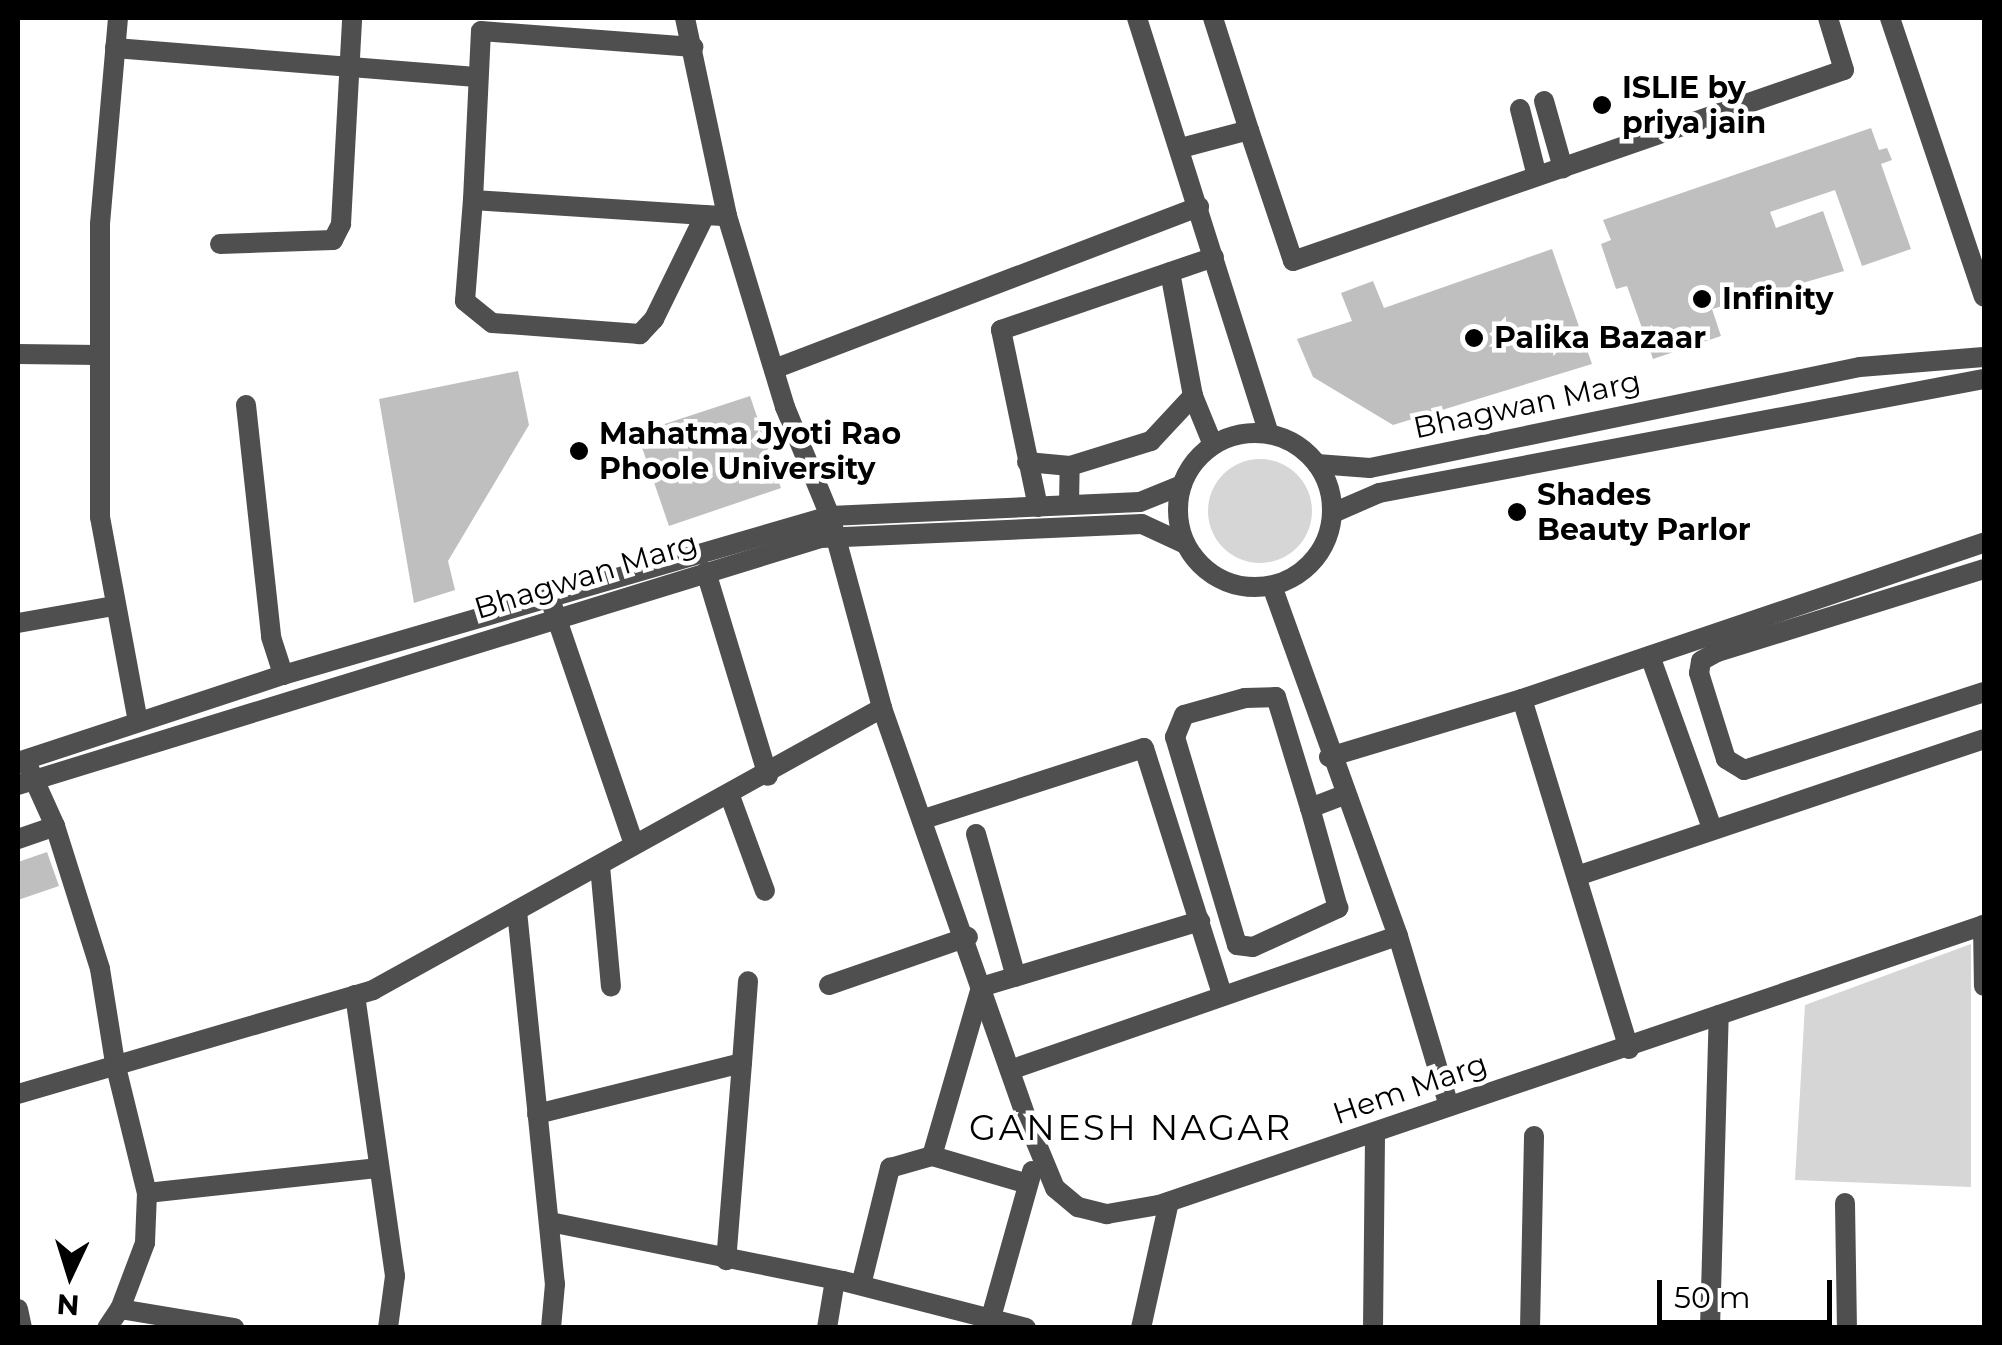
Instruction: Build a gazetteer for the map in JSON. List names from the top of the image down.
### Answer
{
  "streets": {
    "street": ["Bhagwan Marg", "Hem Marg"]
  },
  "crossings": [
    ["Bhagwan Marg", "Hem Marg"]
  ],
  "districts": ["GANESH NAGAR"],
  "places": [
    "ISLIE by priya jain",
    "Infinity",
    "Palika Bazaar",
    "Mahatma Jyoti Rao Phoole University",
    "Shades Beauty Parlor"
  ],
  "scale_bar": "50 m",
  "north": "bottom"
}
